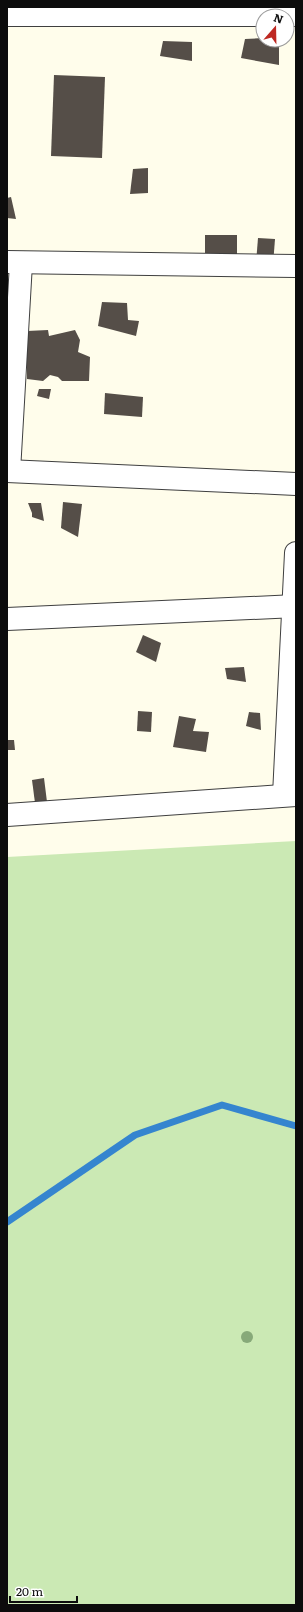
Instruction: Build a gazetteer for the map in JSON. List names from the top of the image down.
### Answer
{
  "scale_bar": "20 m",
  "north": "top"
}
